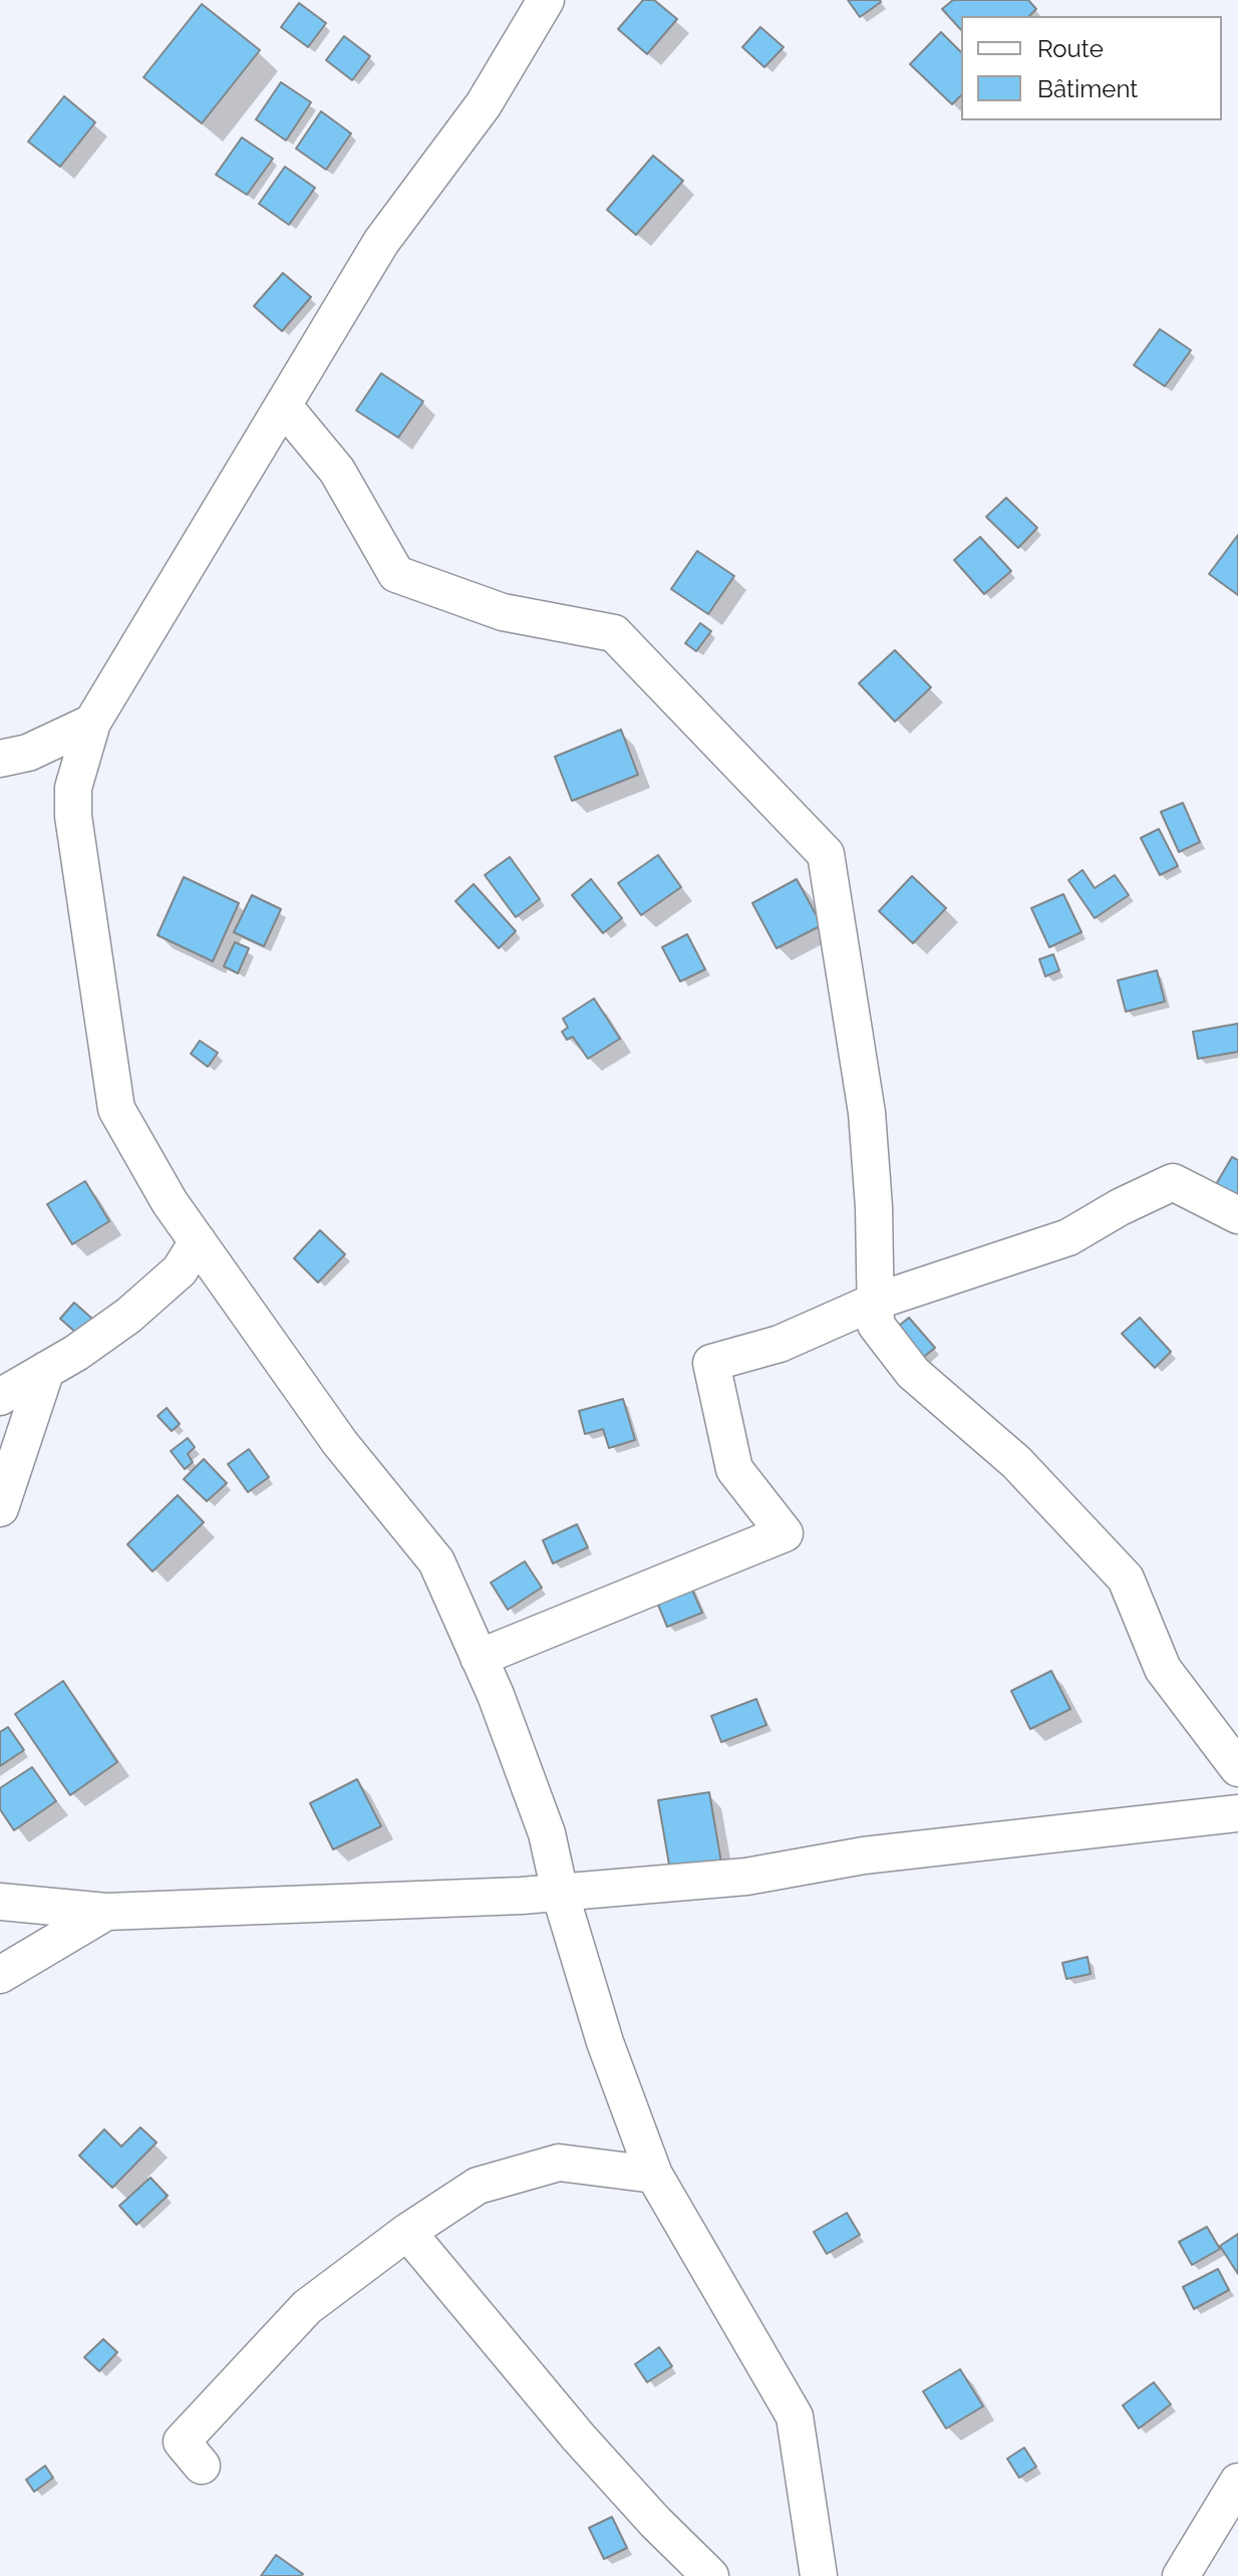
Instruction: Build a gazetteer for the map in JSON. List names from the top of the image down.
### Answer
{
  "legend": ["Route", "Bâtiment"]
}
